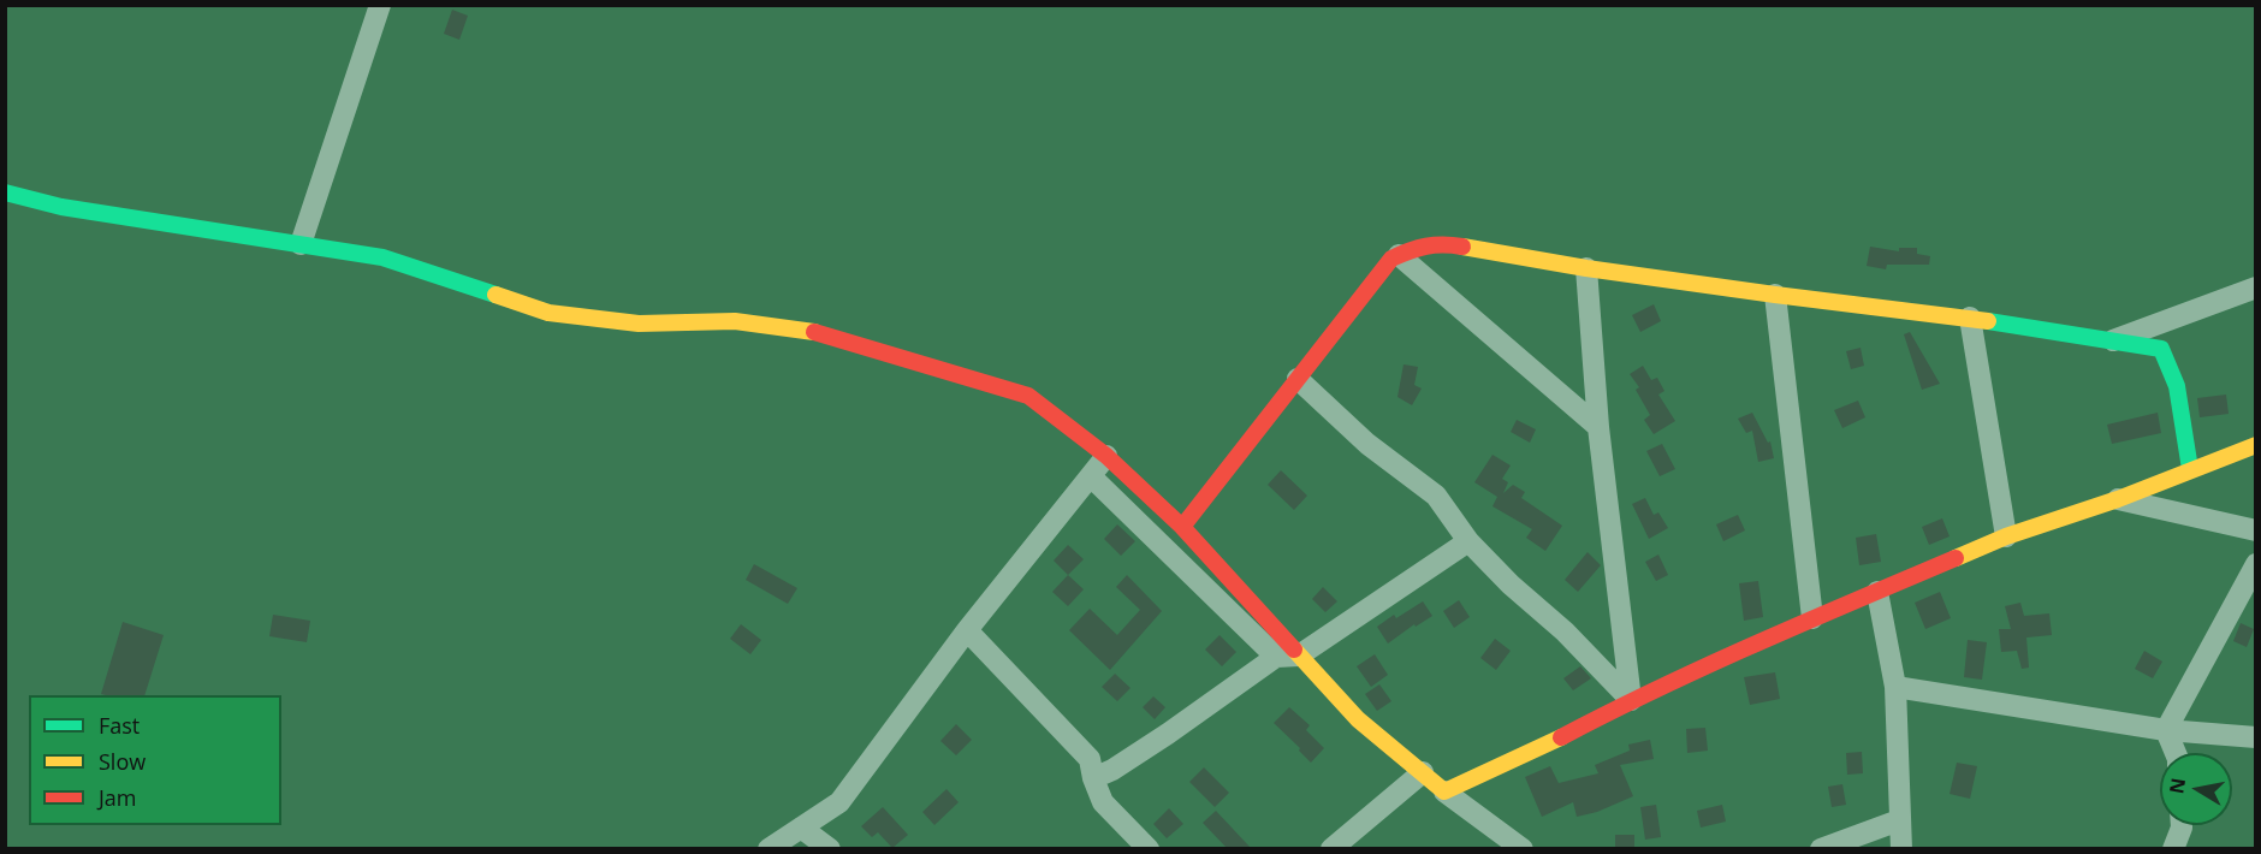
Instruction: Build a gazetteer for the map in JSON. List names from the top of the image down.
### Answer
{
  "legend": ["Fast", "Slow", "Jam"],
  "north": "left"
}
